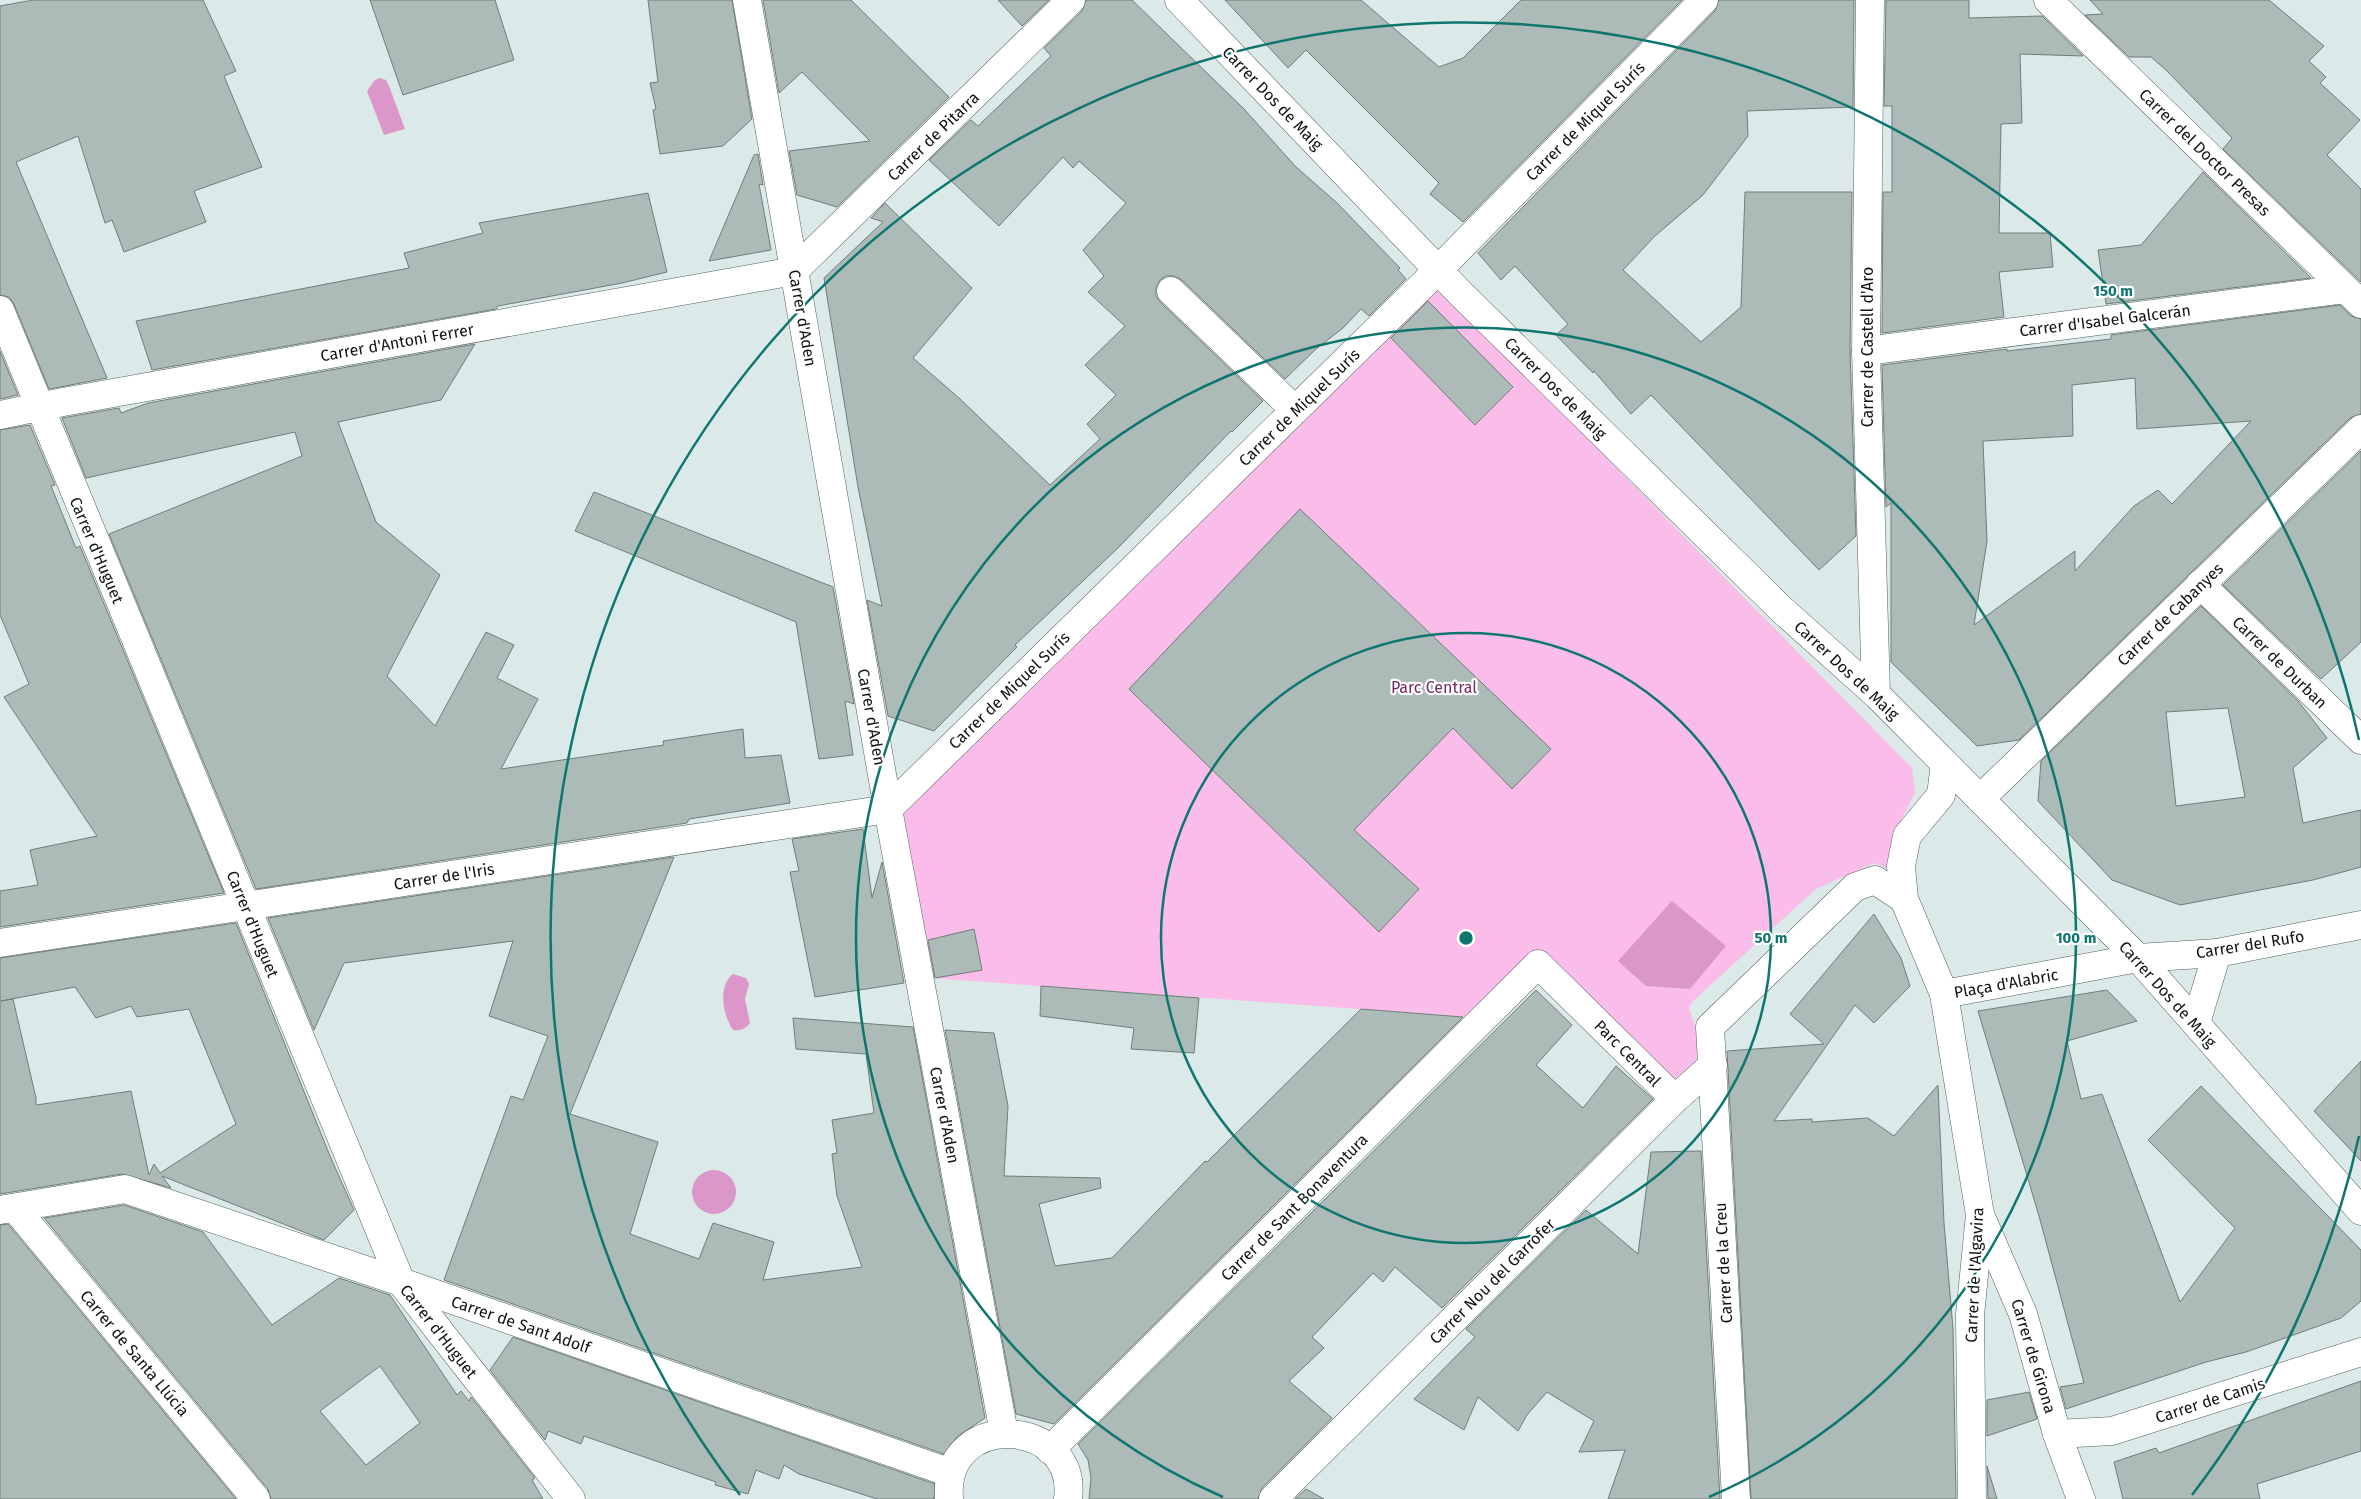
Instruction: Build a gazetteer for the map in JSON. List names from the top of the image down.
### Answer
{
  "streets": {
    "street": [
      "Carrer Dos de Maig",
      "Carrer de Miquel Surís",
      "Carrer de Pitarra",
      "Carrer del Doctor Presas",
      "Carrer d'Aden",
      "Carrer d'Isabel Galcerán",
      "Carrer d'Antoni Ferrer",
      "Carrer de Castell d'Aro",
      "Carrer d'Huguet",
      "Carrer de Cabanyes",
      "Carrer de Durban",
      "Carrer de l'Iris",
      "Carrer del Rufo",
      "Plaça d'Alabric",
      "Parc Central",
      "Carrer de Sant Bonaventura",
      "Carrer de la Creu",
      "Carrer de l'Algavira",
      "Carrer Nou del Garrofer",
      "Carrer de Sant Adolf",
      "Carrer de Santa Llúcia",
      "Carrer de Girona",
      "Carrer de Camis"
    ]
  },
  "crossings": [
    ["Carrer Dos de Maig", "Carrer de Miquel Surís"],
    ["Carrer Dos de Maig", "Carrer de Castell d'Aro"],
    ["Carrer Dos de Maig", "Carrer de Cabanyes"],
    ["Carrer Dos de Maig", "Carrer del Rufo"],
    ["Carrer Dos de Maig", "Plaça d'Alabric"],
    ["Carrer de Miquel Surís", "Carrer d'Aden"],
    ["Carrer de Miquel Surís", "Carrer de l'Iris"],
    ["Carrer de Pitarra", "Carrer d'Aden"],
    ["Carrer de Pitarra", "Carrer d'Antoni Ferrer"],
    ["Carrer del Doctor Presas", "Carrer d'Isabel Galcerán"],
    ["Carrer d'Aden", "Carrer d'Antoni Ferrer"],
    ["Carrer d'Aden", "Carrer de l'Iris"],
    ["Carrer d'Isabel Galcerán", "Carrer de Castell d'Aro"],
    ["Carrer d'Antoni Ferrer", "Carrer d'Huguet"],
    ["Carrer d'Huguet", "Carrer de l'Iris"],
    ["Carrer d'Huguet", "Carrer de Sant Adolf"],
    ["Carrer de Cabanyes", "Carrer de Durban"],
    ["Carrer del Rufo", "Plaça d'Alabric"],
    ["Plaça d'Alabric", "Carrer de la Creu"],
    ["Plaça d'Alabric", "Carrer de l'Algavira"],
    ["Parc Central", "Carrer de Sant Bonaventura"],
    ["Parc Central", "Carrer Nou del Garrofer"],
    ["Carrer de la Creu", "Carrer Nou del Garrofer"],
    ["Carrer de l'Algavira", "Carrer de Girona"],
    ["Carrer de Sant Adolf", "Carrer de Santa Llúcia"],
    ["Carrer de Girona", "Carrer de Camis"]
  ],
  "parks": ["Parc Central"],
  "rings": ["150 m", "50 m", "100 m"]
}
